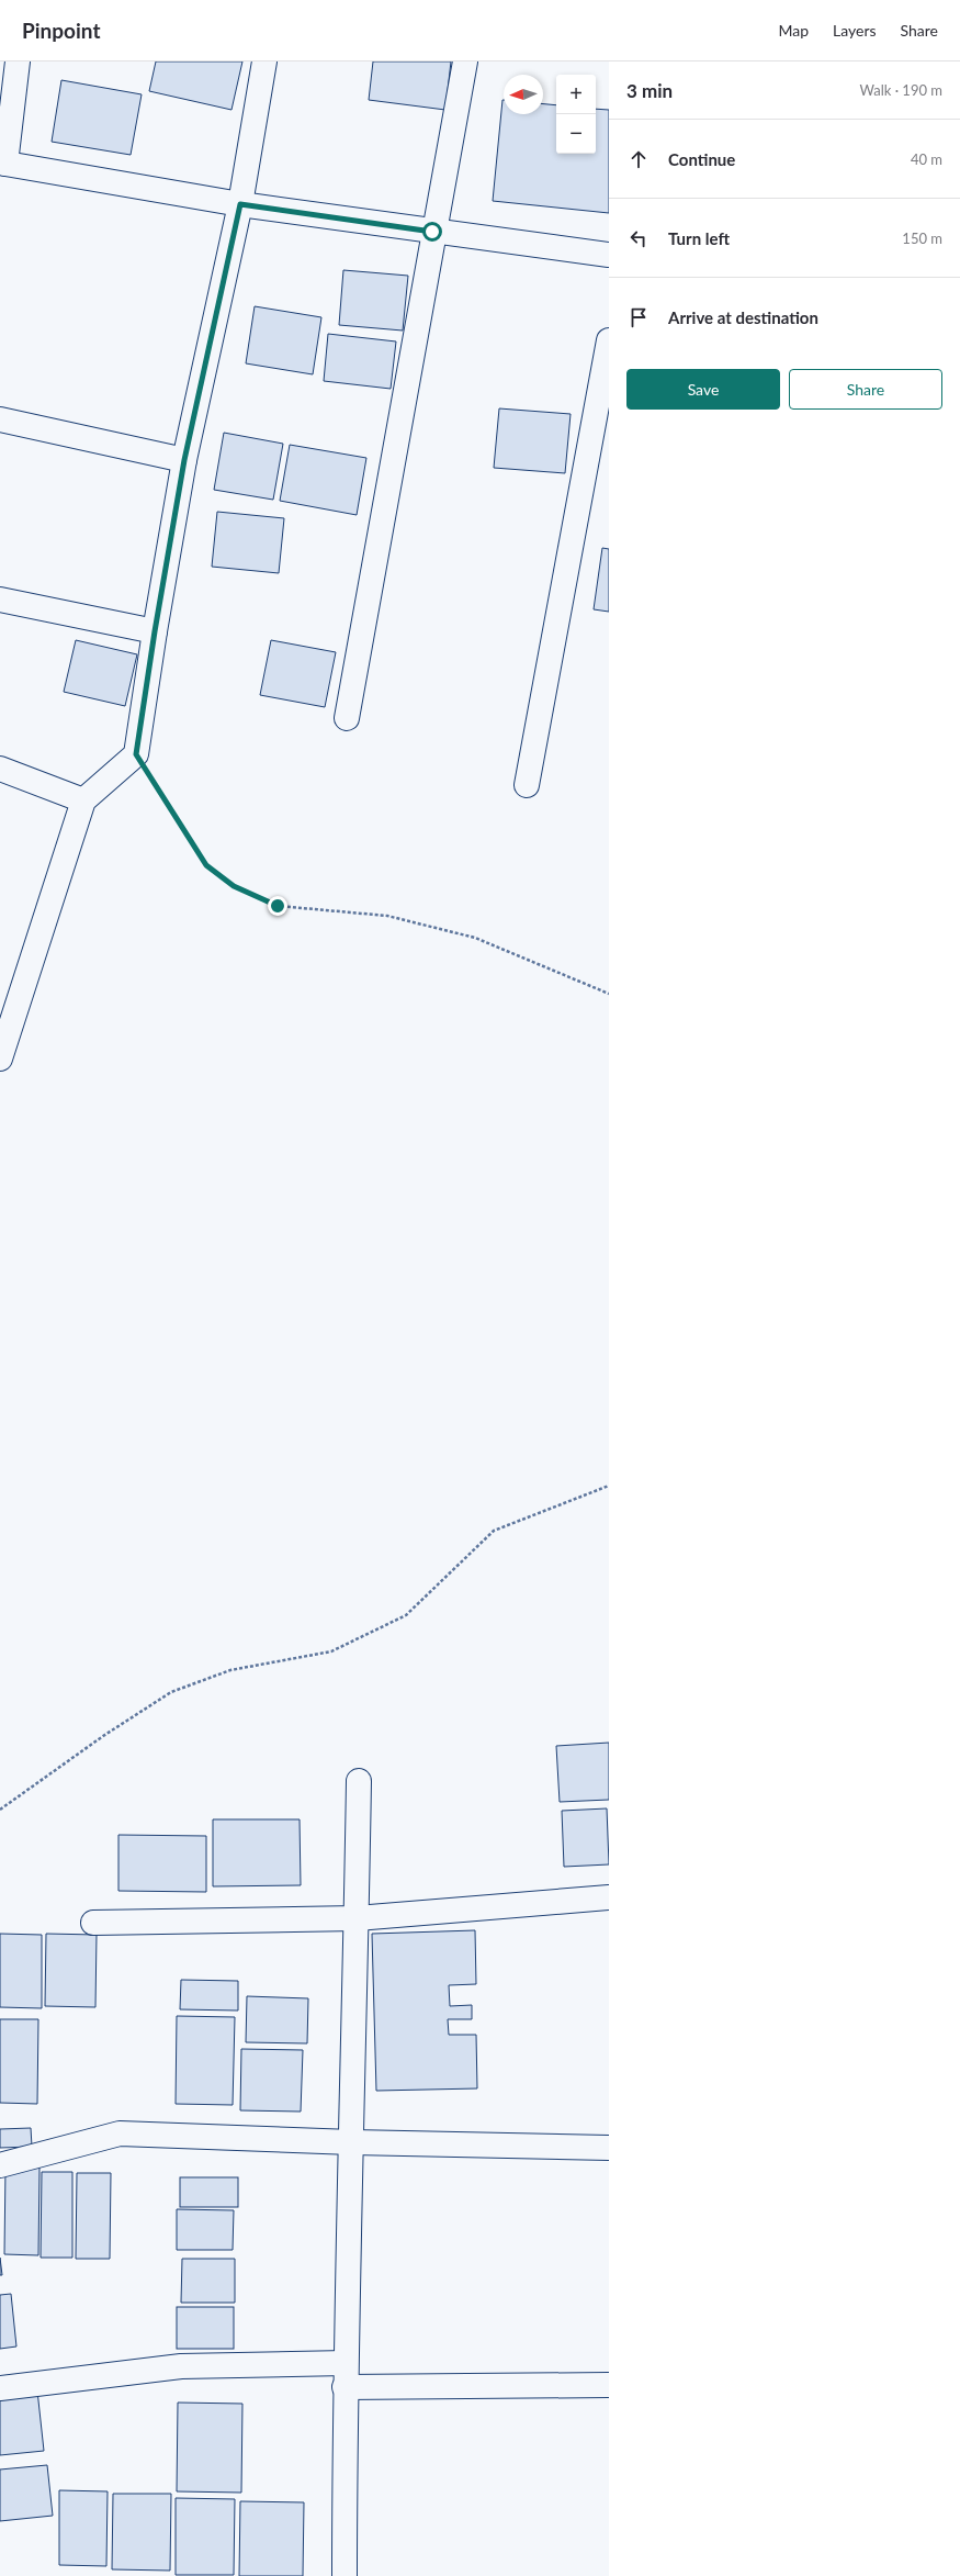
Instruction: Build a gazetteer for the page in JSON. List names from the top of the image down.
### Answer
{
  "north": "left",
  "page": {
    "header": "Pinpoint",
    "nav": ["Map", "Layers", "Share"],
    "heading": ["3 min", "Walk · 190 m"],
    "map_buttons": ["+", "−"],
    "list": [
      ["Continue", "40 m"],
      ["Turn left", "150 m"],
      "Arrive at destination"
    ],
    "buttons": ["Save", "Share"]
  }
}
